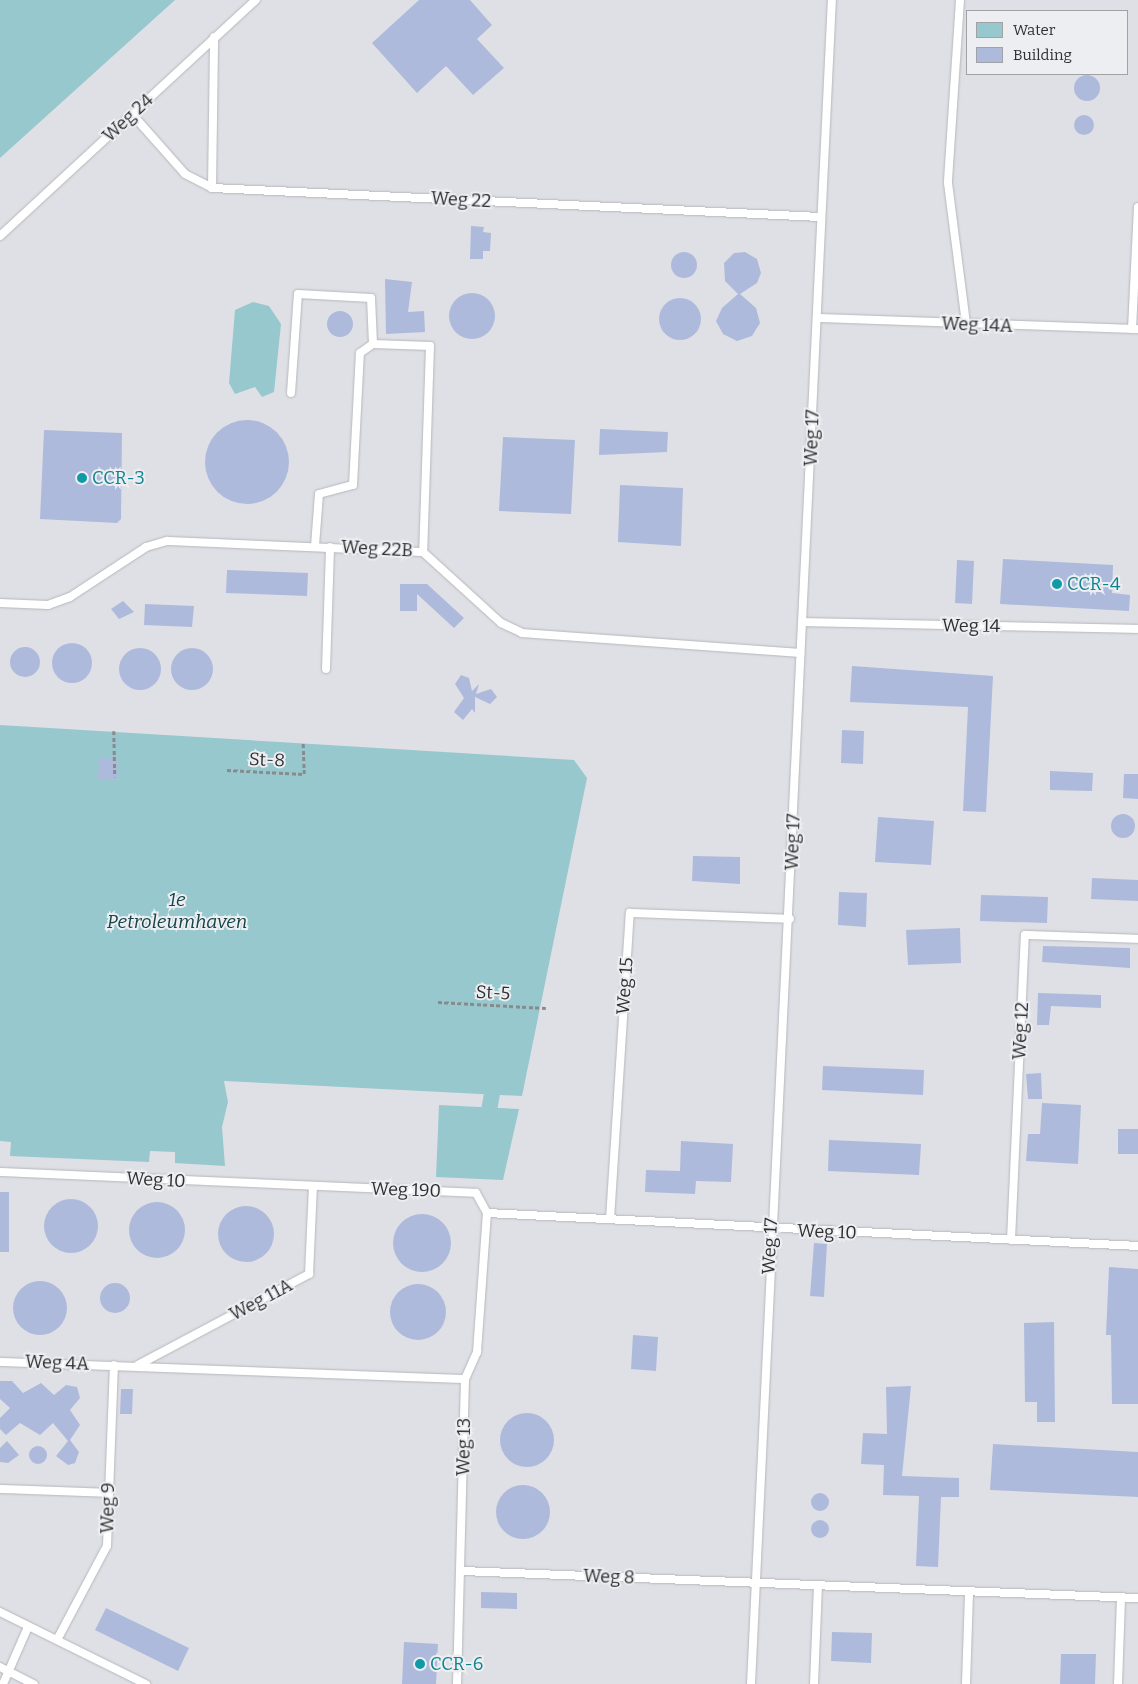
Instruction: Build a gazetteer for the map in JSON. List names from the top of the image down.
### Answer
{
  "streets": {
    "lane": [
      "Weg 24",
      "Weg 22",
      "Weg 14A",
      "Weg 17",
      "Weg 22B",
      "Weg 14",
      "Weg 15",
      "Weg 12",
      "Weg 10",
      "Weg 190",
      "Weg 11A",
      "Weg 4A",
      "Weg 13",
      "Weg 9",
      "Weg 8"
    ],
    "path": ["St-8", "St-5"]
  },
  "crossings": [
    ["Weg 24", "Weg 22"],
    ["Weg 22", "Weg 17"],
    ["Weg 14A", "Weg 17"],
    ["Weg 17", "Weg 22B"],
    ["Weg 17", "Weg 14"],
    ["Weg 17", "Weg 15"],
    ["Weg 17", "Weg 10"],
    ["Weg 17", "Weg 8"],
    ["Weg 15", "Weg 10"],
    ["Weg 12", "Weg 10"],
    ["Weg 10", "Weg 190"],
    ["Weg 10", "Weg 11A"],
    ["Weg 10", "Weg 13"],
    ["Weg 190", "Weg 11A"],
    ["Weg 190", "Weg 13"],
    ["Weg 11A", "Weg 4A"],
    ["Weg 4A", "Weg 13"],
    ["Weg 4A", "Weg 9"],
    ["Weg 13", "Weg 8"]
  ],
  "water": ["1e Petroleumhaven"],
  "places": ["CCR-3", "CCR-4", "CCR-6"],
  "legend": ["Water", "Building"]
}
